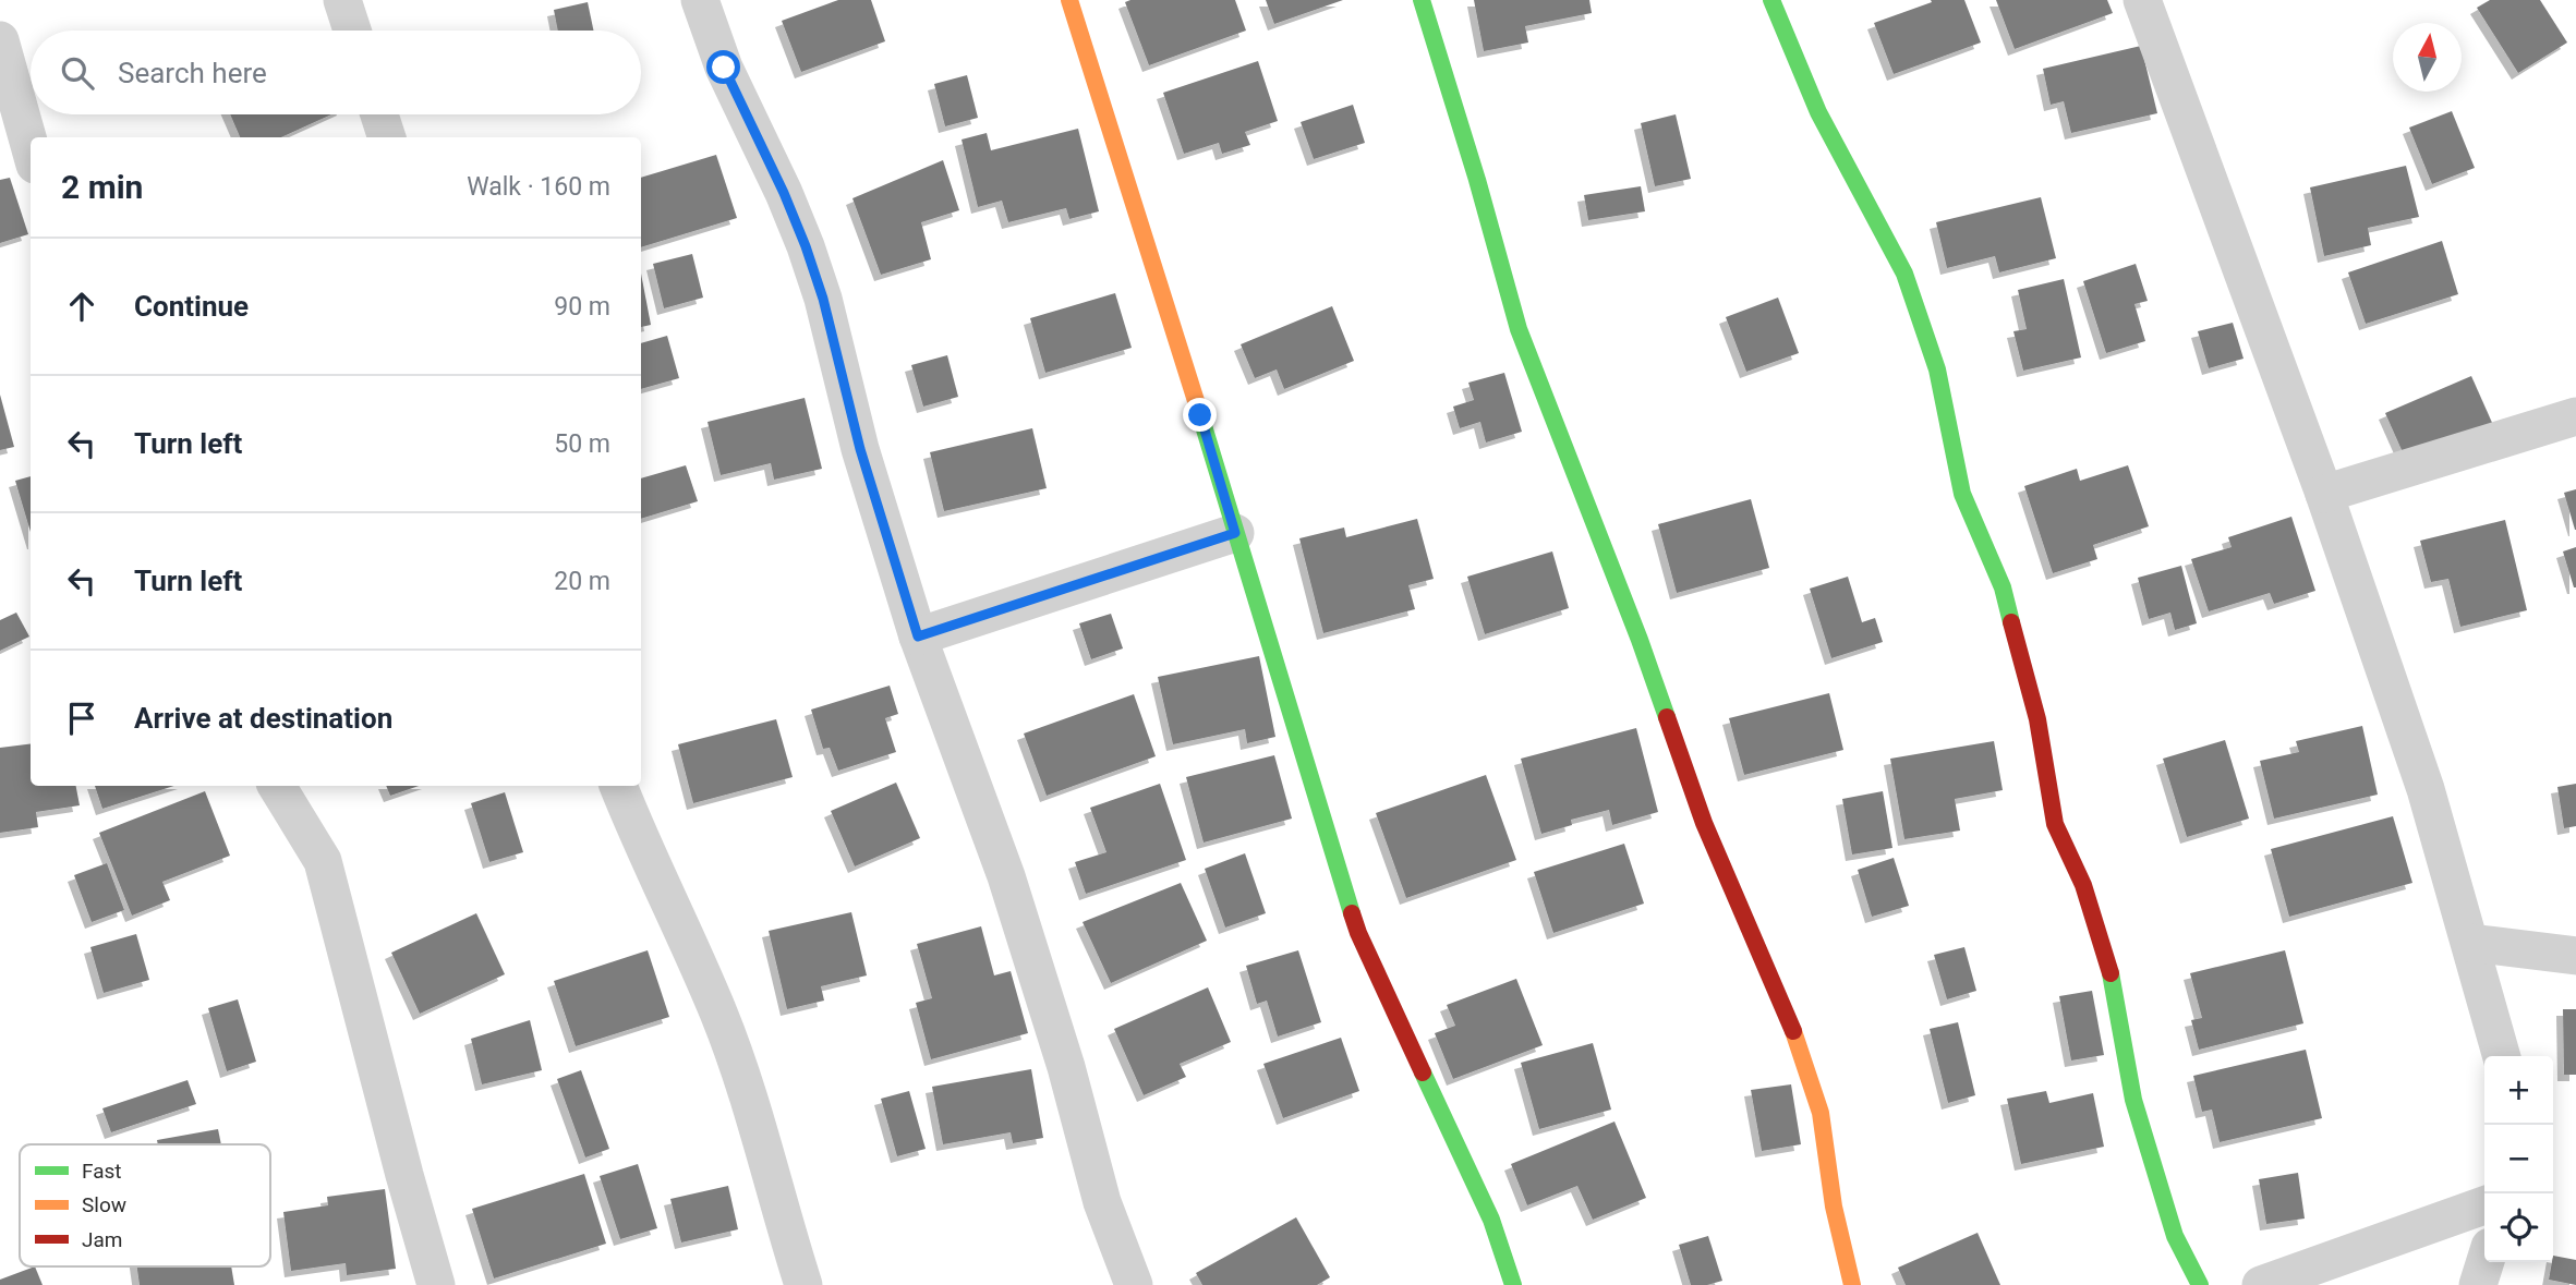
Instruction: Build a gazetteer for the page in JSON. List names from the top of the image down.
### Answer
{
  "legend": ["Fast", "Slow", "Jam"],
  "north": "top",
  "page": {
    "search": "Search here",
    "heading": ["2 min", "Walk · 160 m"],
    "list": [
      ["Continue", "90 m"],
      ["Turn left", "50 m"],
      ["Turn left", "20 m"],
      "Arrive at destination"
    ],
    "map_buttons": ["+", "−"]
  }
}
